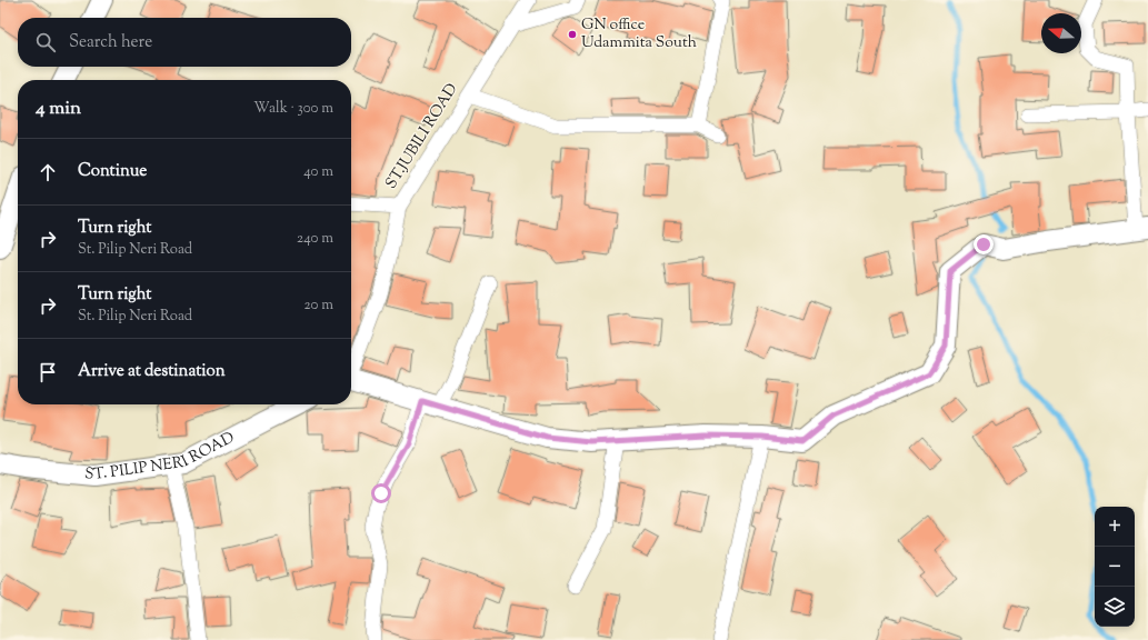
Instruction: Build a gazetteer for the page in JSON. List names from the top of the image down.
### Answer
{
  "streets": {
    "street": ["ST.JUBILI ROAD", "ST. PILIP NERI ROAD"]
  },
  "places": ["GN office Udammita South"],
  "north": "left",
  "page": {
    "search": "Search here",
    "heading": ["4 min", "Walk · 300 m"],
    "list": [
      ["Continue", "40 m"],
      ["Turn right", "St. Pilip Neri Road", "240 m"],
      ["Turn right", "St. Pilip Neri Road", "20 m"],
      "Arrive at destination"
    ],
    "map_buttons": ["+", "−"]
  }
}
